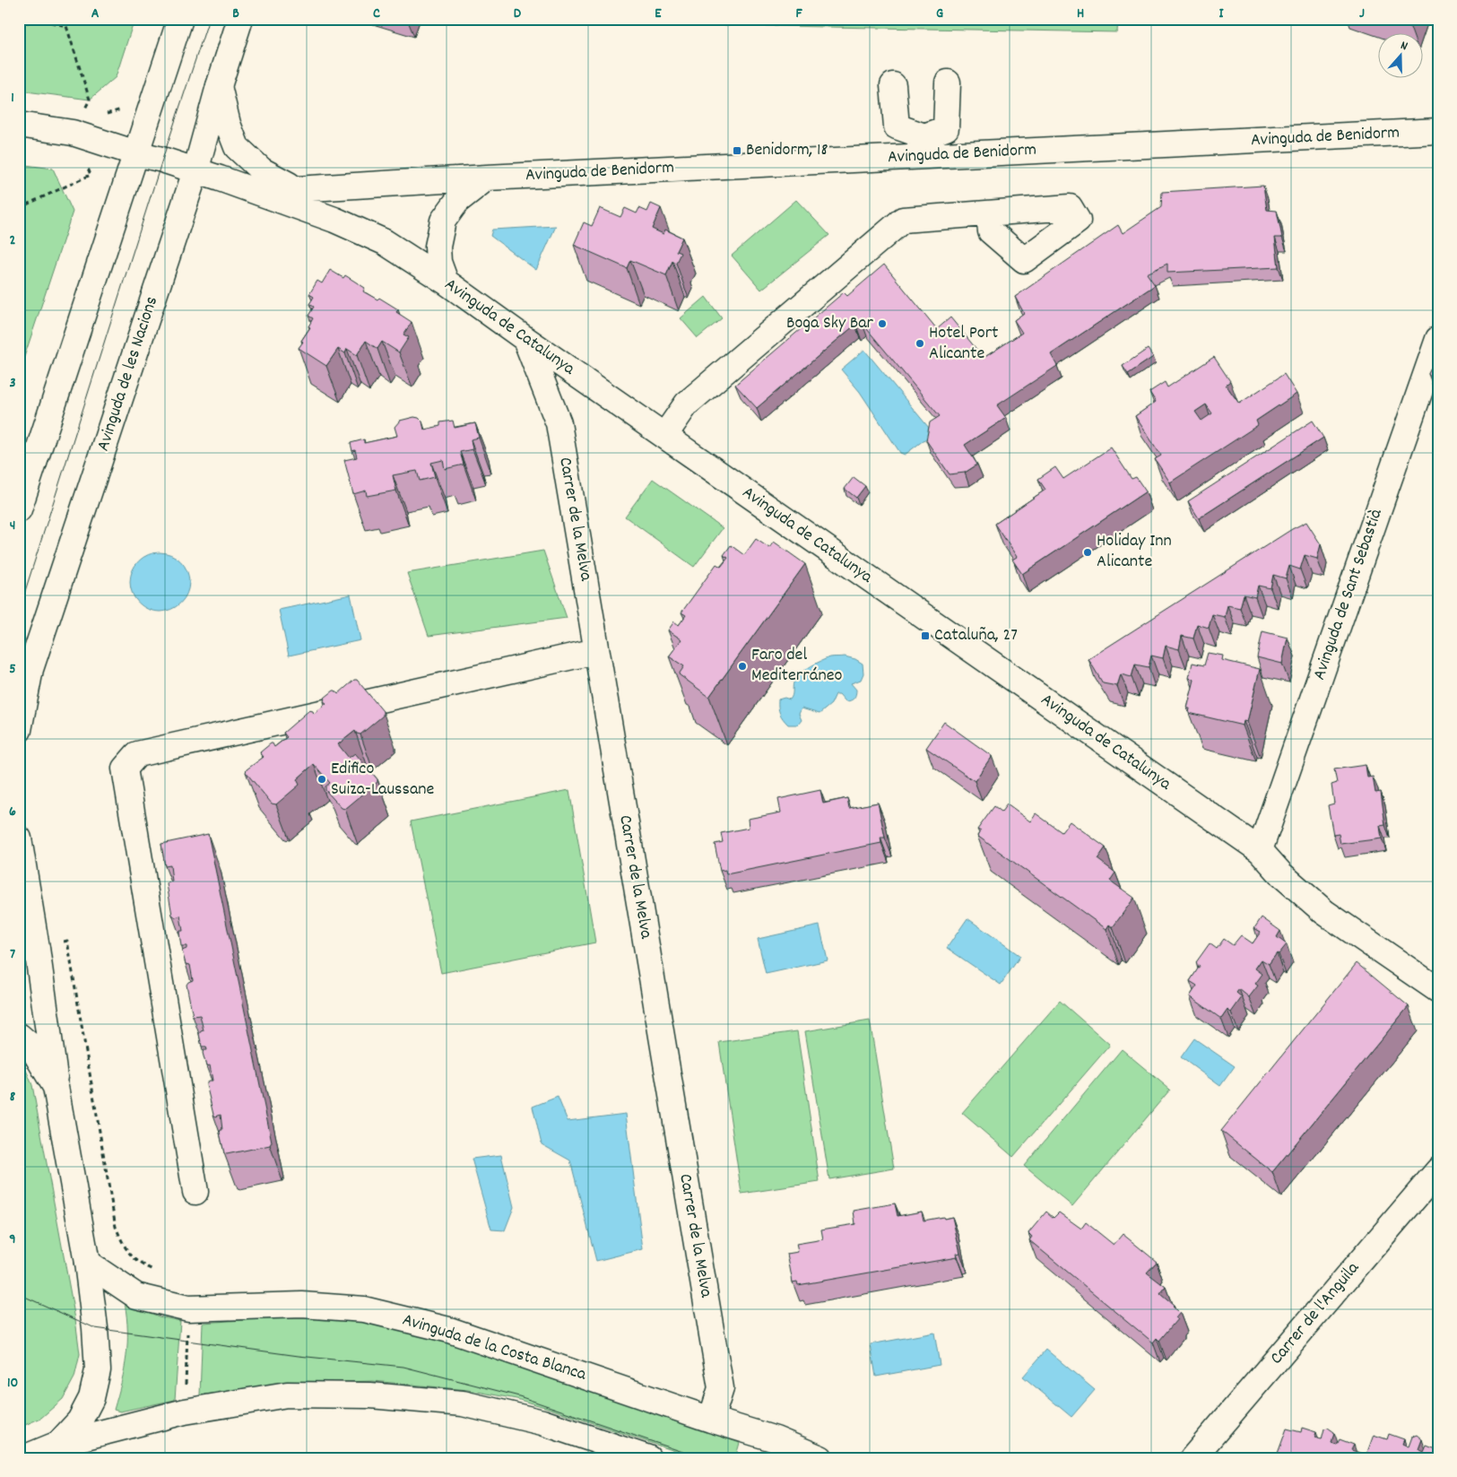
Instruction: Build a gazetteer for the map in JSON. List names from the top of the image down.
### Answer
{
  "streets": {
    "street": [
      "Avinguda de Benidorm",
      "Avinguda de Catalunya",
      "Avinguda de les Nacions",
      "Carrer de la Melva",
      "Avinguda de Sant Sebastià",
      "Carrer de l'Anguila",
      "Avinguda de la Costa Blanca"
    ]
  },
  "crossings": [
    ["Avinguda de Benidorm", "Avinguda de Catalunya"],
    ["Avinguda de Catalunya", "Avinguda de les Nacions"],
    ["Avinguda de Catalunya", "Carrer de la Melva"],
    ["Avinguda de Catalunya", "Avinguda de Sant Sebastià"],
    ["Carrer de la Melva", "Avinguda de la Costa Blanca"]
  ],
  "places": {
    "transit": ["Benidorm, 18", "Cataluña, 27"],
    "other": [
      "Boga Sky Bar",
      "Hotel Port Alicante",
      "Holiday Inn Alicante",
      "Faro del Mediterráneo",
      "Edifico Suiza-Laussane"
    ]
  },
  "north": "top",
  "grid": {
    "columns": [
      "A",
      "B",
      "C",
      "D",
      "E",
      "F",
      "G",
      "H",
      "I",
      "J"
    ],
    "rows": [
      "1",
      "2",
      "3",
      "4",
      "5",
      "6",
      "7",
      "8",
      "9",
      "10"
    ]
  }
}
